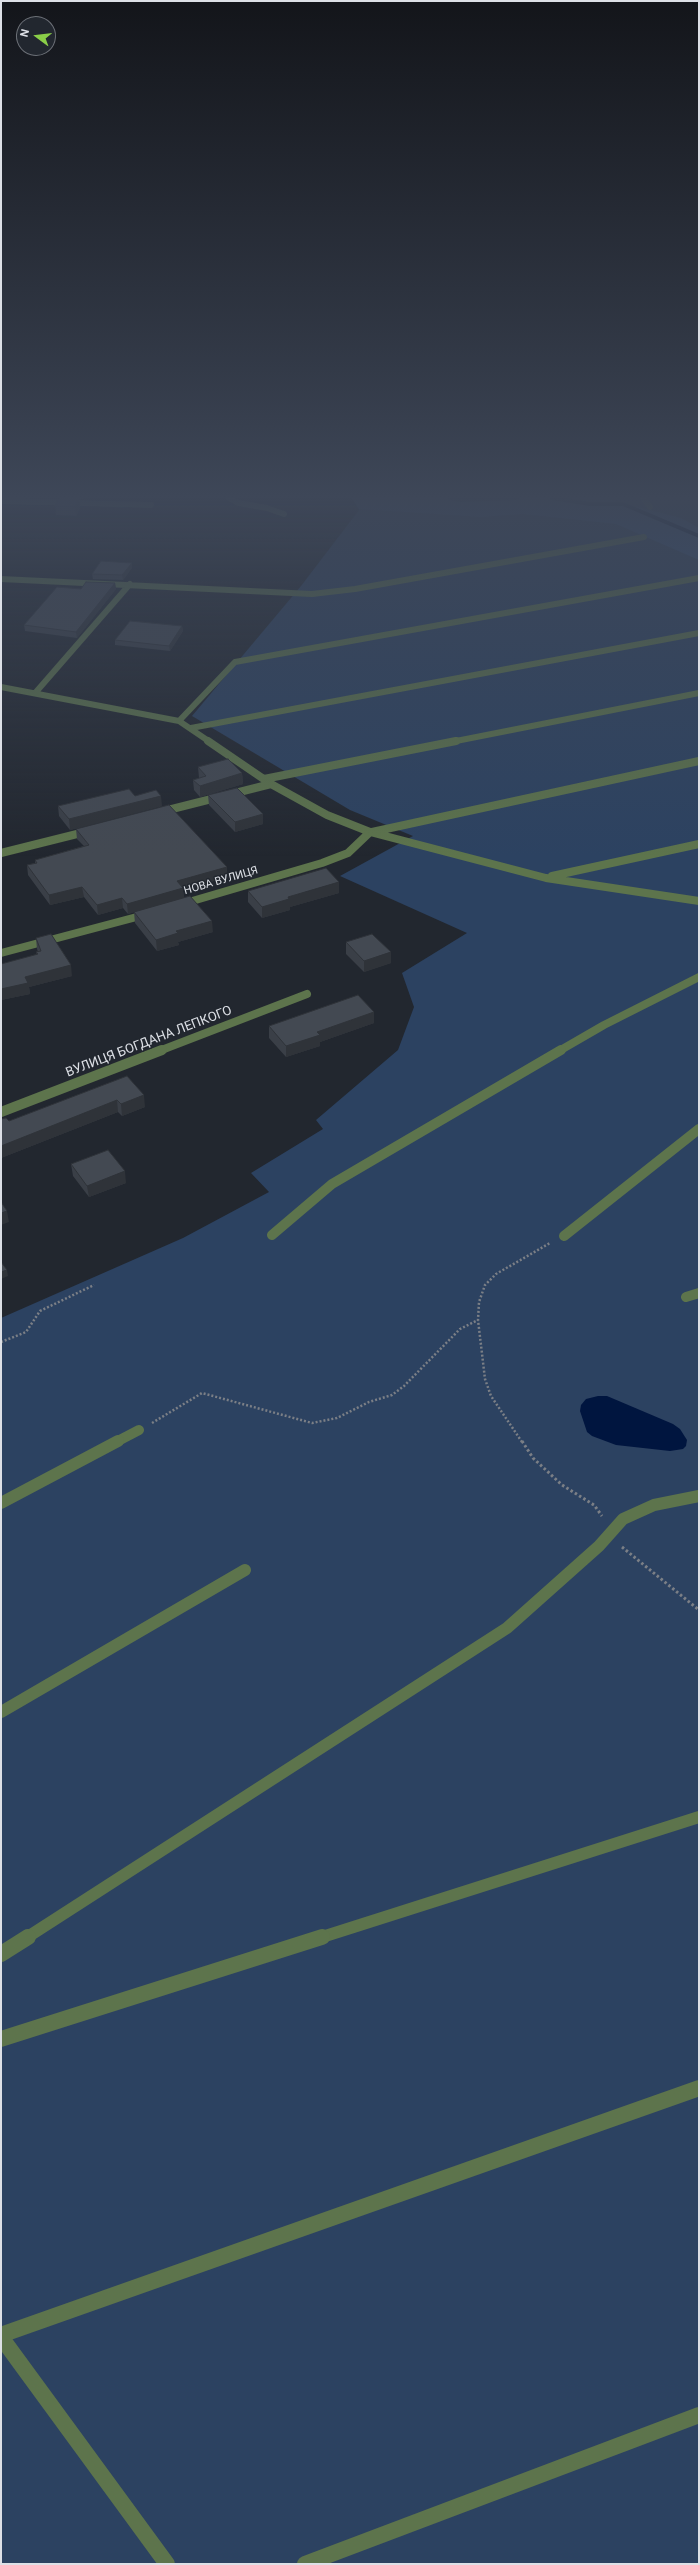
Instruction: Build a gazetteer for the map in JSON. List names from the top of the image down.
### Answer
{
  "streets": {
    "street": ["НОВА ВУЛИЦЯ", "ВУЛИЦЯ БОГДАНА ЛЕПКОГО"]
  },
  "north": "left"
}
